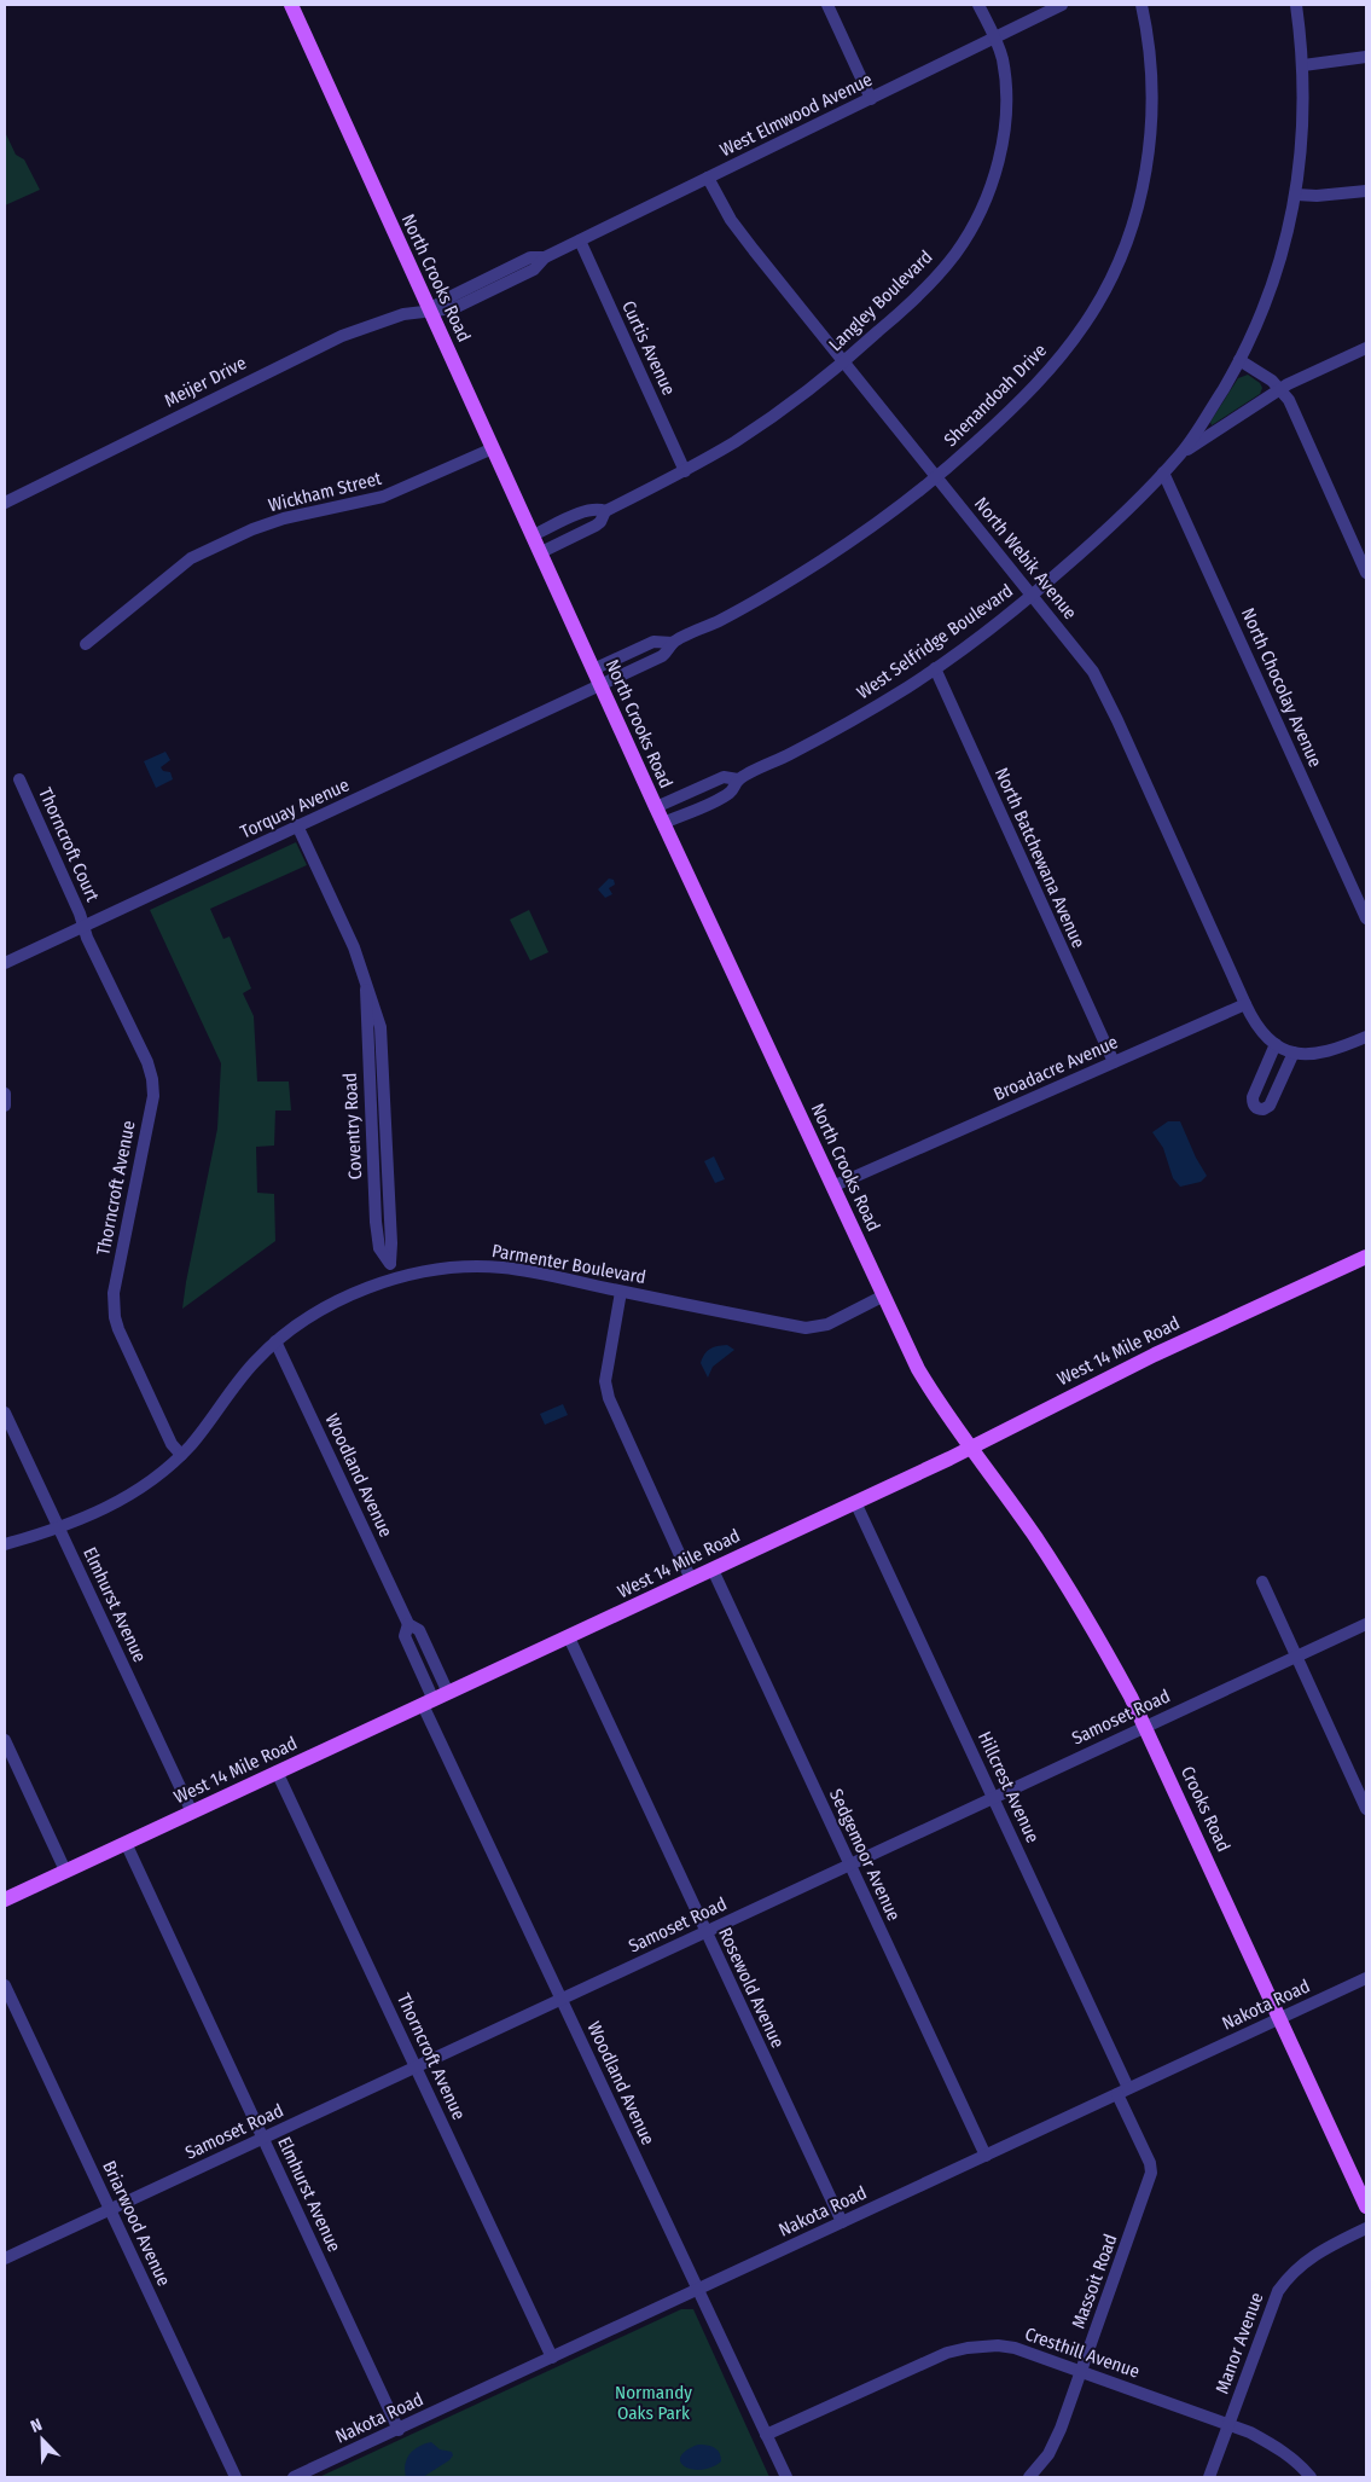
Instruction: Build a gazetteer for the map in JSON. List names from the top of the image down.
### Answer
{
  "streets": {
    "main road": ["North Crooks Road", "West 14 Mile Road", "Crooks Road"],
    "street": [
      "West Elmwood Avenue",
      "Langley Boulevard",
      "Curtis Avenue",
      "Meijer Drive",
      "Shenandoah Drive",
      "Wickham Street",
      "North Webik Avenue",
      "West Selfridge Boulevard",
      "North Chocolay Avenue",
      "Torquay Avenue",
      "Thorncroft Court",
      "North Batchewana Avenue",
      "Broadacre Avenue",
      "Coventry Road",
      "Thorncroft Avenue",
      "Parmenter Boulevard",
      "Woodland Avenue",
      "Elmhurst Avenue",
      "Samoset Road",
      "Hillcrest Avenue",
      "Sedgemoor Avenue",
      "Rosewold Avenue",
      "Nakota Road",
      "Briarwood Avenue",
      "Massoit Road",
      "Manor Avenue",
      "Cresthill Avenue"
    ]
  },
  "crossings": [
    ["West Elmwood Avenue", "North Crooks Road"],
    ["West Elmwood Avenue", "Langley Boulevard"],
    ["West Elmwood Avenue", "Curtis Avenue"],
    ["West Elmwood Avenue", "Meijer Drive"],
    ["West Elmwood Avenue", "North Webik Avenue"],
    ["North Crooks Road", "Langley Boulevard"],
    ["North Crooks Road", "Meijer Drive"],
    ["North Crooks Road", "Shenandoah Drive"],
    ["North Crooks Road", "Wickham Street"],
    ["North Crooks Road", "West Selfridge Boulevard"],
    ["North Crooks Road", "Torquay Avenue"],
    ["North Crooks Road", "Broadacre Avenue"],
    ["North Crooks Road", "Parmenter Boulevard"],
    ["North Crooks Road", "West 14 Mile Road"],
    ["North Crooks Road", "Crooks Road"],
    ["Langley Boulevard", "Curtis Avenue"],
    ["Langley Boulevard", "North Webik Avenue"],
    ["Shenandoah Drive", "North Webik Avenue"],
    ["Shenandoah Drive", "Torquay Avenue"],
    ["North Webik Avenue", "West Selfridge Boulevard"],
    ["North Webik Avenue", "Broadacre Avenue"],
    ["West Selfridge Boulevard", "North Chocolay Avenue"],
    ["West Selfridge Boulevard", "North Batchewana Avenue"],
    ["Torquay Avenue", "Thorncroft Court"],
    ["Torquay Avenue", "Coventry Road"],
    ["Torquay Avenue", "Thorncroft Avenue"],
    ["Thorncroft Court", "Thorncroft Avenue"],
    ["North Batchewana Avenue", "Broadacre Avenue"],
    ["Coventry Road", "Parmenter Boulevard"],
    ["Thorncroft Avenue", "Parmenter Boulevard"],
    ["Thorncroft Avenue", "West 14 Mile Road"],
    ["Thorncroft Avenue", "Samoset Road"],
    ["Thorncroft Avenue", "Nakota Road"],
    ["Parmenter Boulevard", "Woodland Avenue"],
    ["Parmenter Boulevard", "Elmhurst Avenue"],
    ["West 14 Mile Road", "Woodland Avenue"],
    ["West 14 Mile Road", "Elmhurst Avenue"],
    ["West 14 Mile Road", "Hillcrest Avenue"],
    ["West 14 Mile Road", "Crooks Road"],
    ["West 14 Mile Road", "Sedgemoor Avenue"],
    ["West 14 Mile Road", "Rosewold Avenue"],
    ["Woodland Avenue", "Samoset Road"],
    ["Woodland Avenue", "Nakota Road"],
    ["Woodland Avenue", "Cresthill Avenue"],
    ["Elmhurst Avenue", "Samoset Road"],
    ["Elmhurst Avenue", "Nakota Road"],
    ["Samoset Road", "Hillcrest Avenue"],
    ["Samoset Road", "Crooks Road"],
    ["Samoset Road", "Sedgemoor Avenue"],
    ["Samoset Road", "Rosewold Avenue"],
    ["Samoset Road", "Briarwood Avenue"],
    ["Hillcrest Avenue", "Nakota Road"],
    ["Hillcrest Avenue", "Massoit Road"],
    ["Crooks Road", "Nakota Road"],
    ["Sedgemoor Avenue", "Nakota Road"],
    ["Rosewold Avenue", "Nakota Road"],
    ["Nakota Road", "Massoit Road"],
    ["Massoit Road", "Cresthill Avenue"],
    ["Manor Avenue", "Cresthill Avenue"]
  ],
  "parks": ["Normandy Oaks Park"],
  "north": "top left"
}
